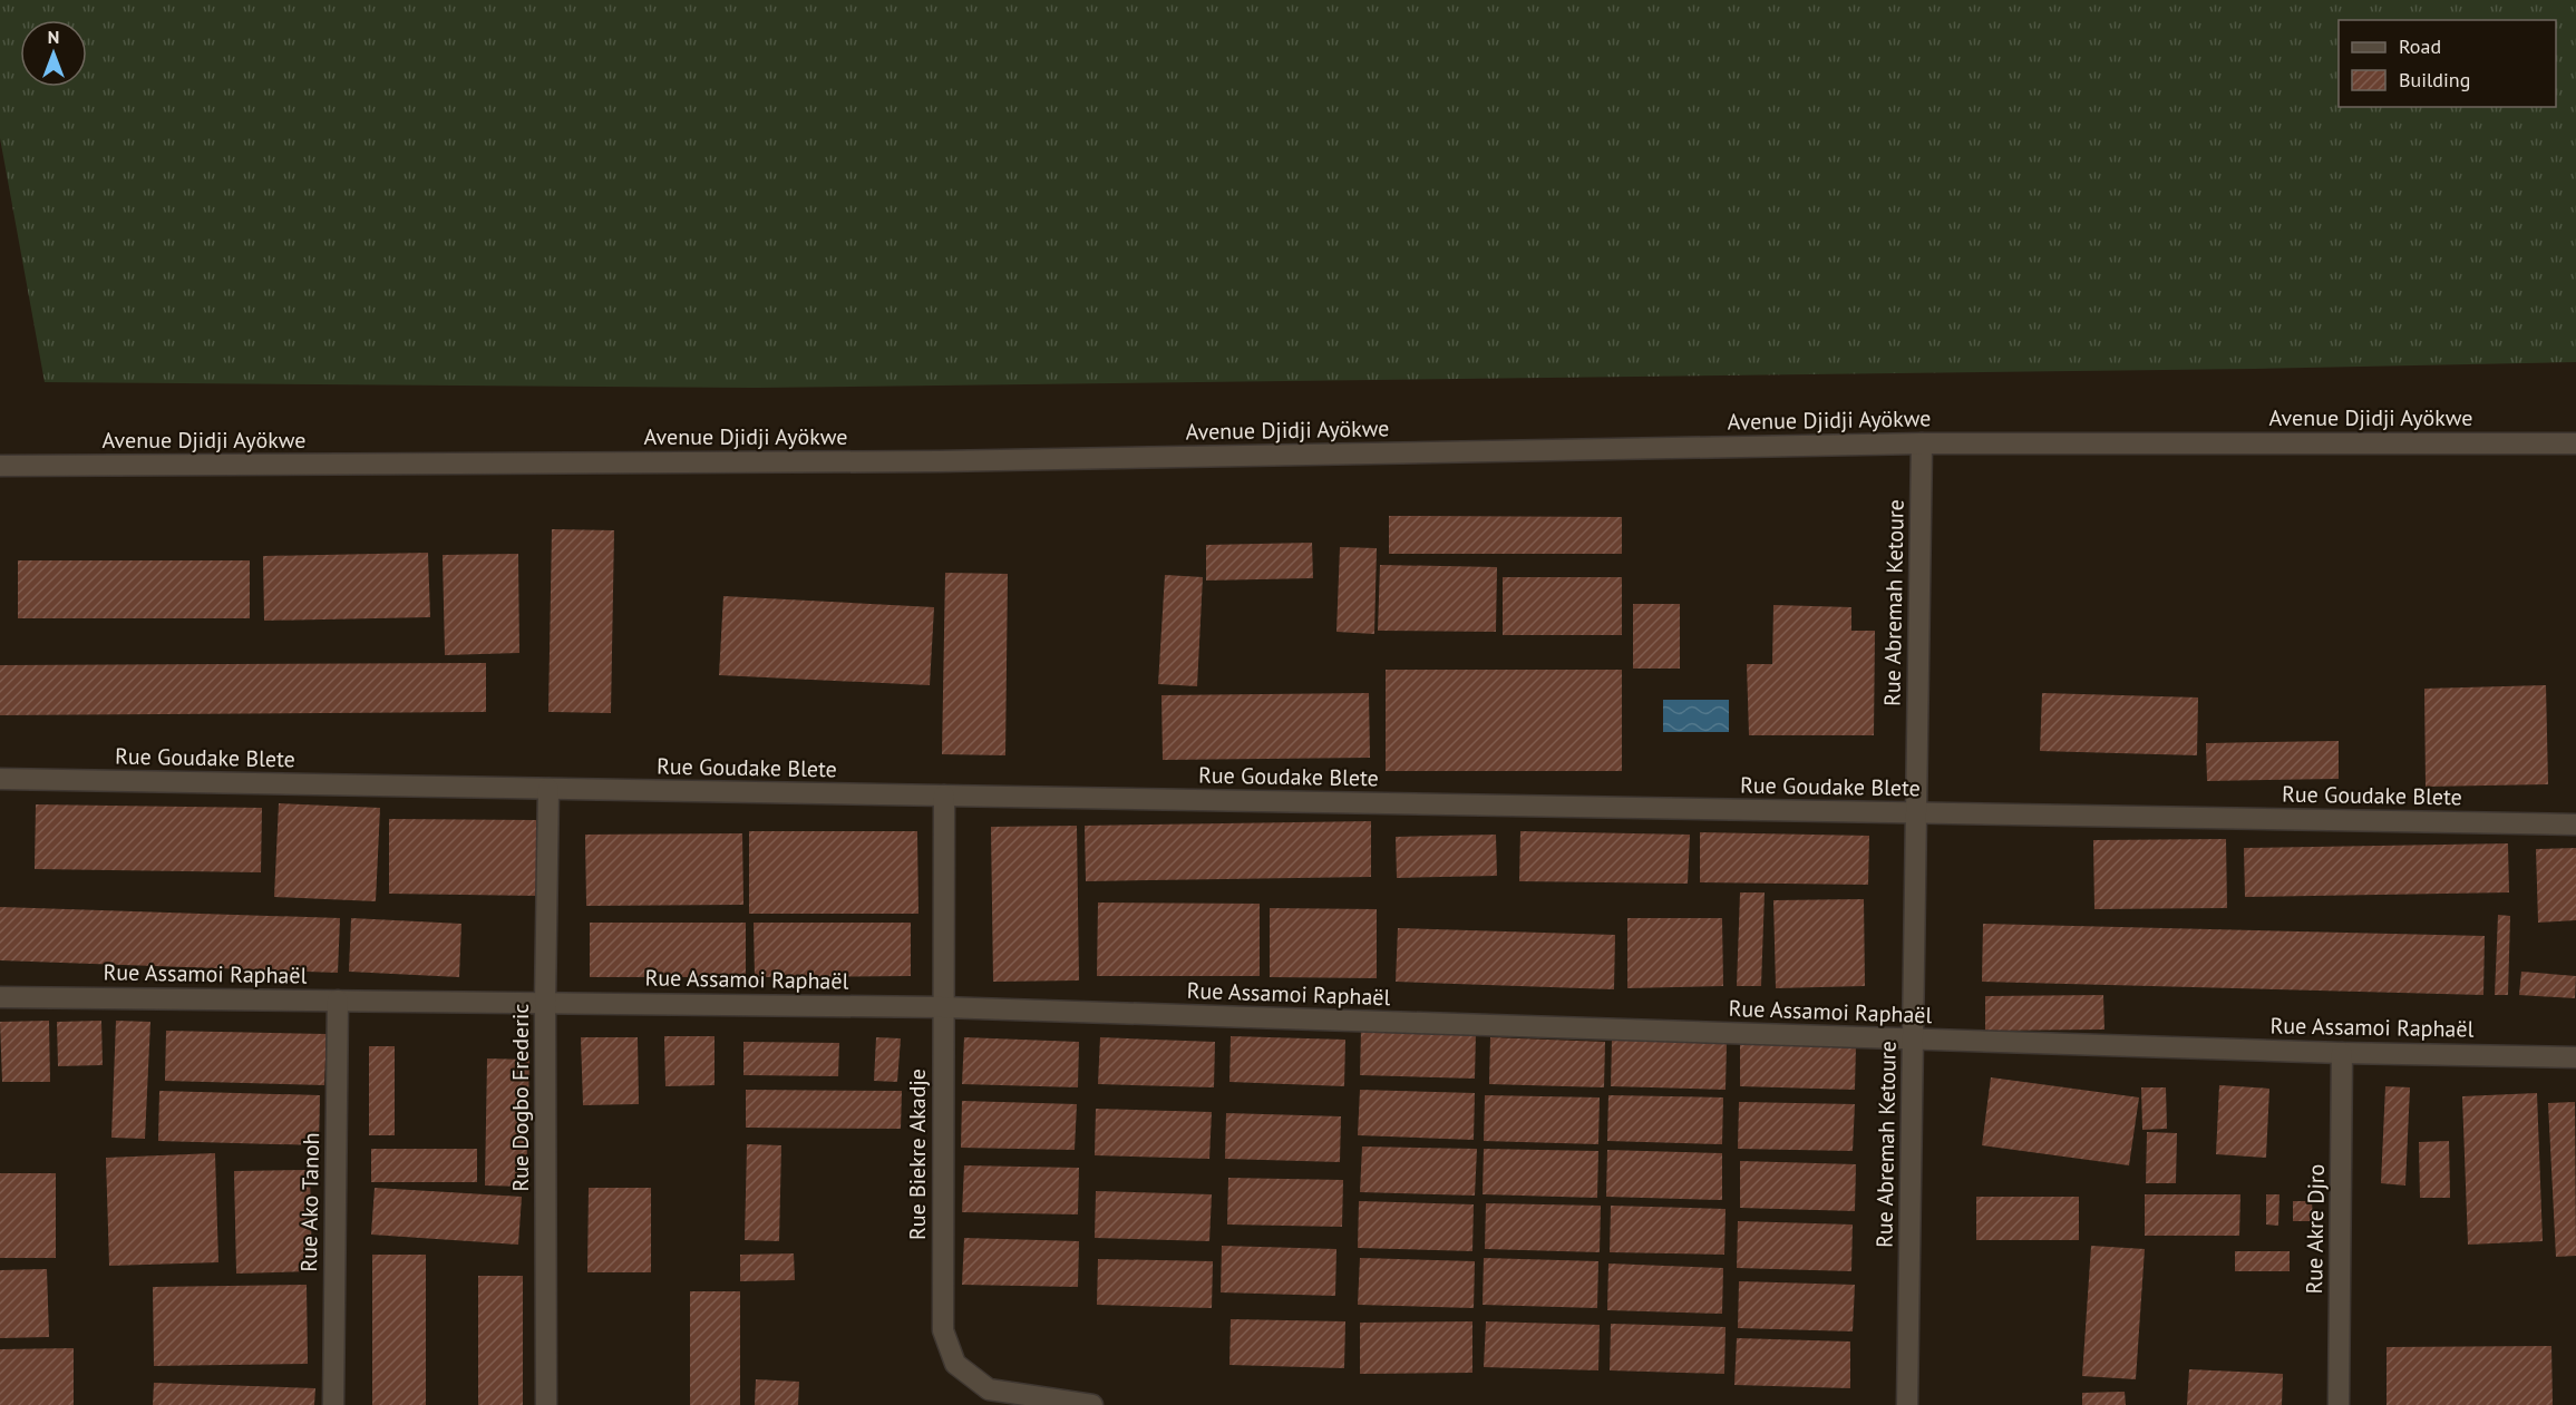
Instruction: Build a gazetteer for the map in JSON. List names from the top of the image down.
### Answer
{
  "streets": {
    "street": [
      "Avenue Djidji Ayökwe",
      "Rue Abremah Ketoure",
      "Rue Goudake Blete",
      "Rue Assamoi Raphaël",
      "Rue Dogbo Frederic",
      "Rue Biekre Akadje",
      "Rue Ako Tanoh",
      "Rue Akre Djro"
    ]
  },
  "crossings": [
    ["Avenue Djidji Ayökwe", "Rue Abremah Ketoure"],
    ["Rue Abremah Ketoure", "Rue Goudake Blete"],
    ["Rue Abremah Ketoure", "Rue Assamoi Raphaël"],
    ["Rue Goudake Blete", "Rue Dogbo Frederic"],
    ["Rue Goudake Blete", "Rue Biekre Akadje"],
    ["Rue Assamoi Raphaël", "Rue Dogbo Frederic"],
    ["Rue Assamoi Raphaël", "Rue Biekre Akadje"],
    ["Rue Assamoi Raphaël", "Rue Ako Tanoh"],
    ["Rue Assamoi Raphaël", "Rue Akre Djro"]
  ],
  "legend": ["Road", "Building"],
  "north": "top"
}
